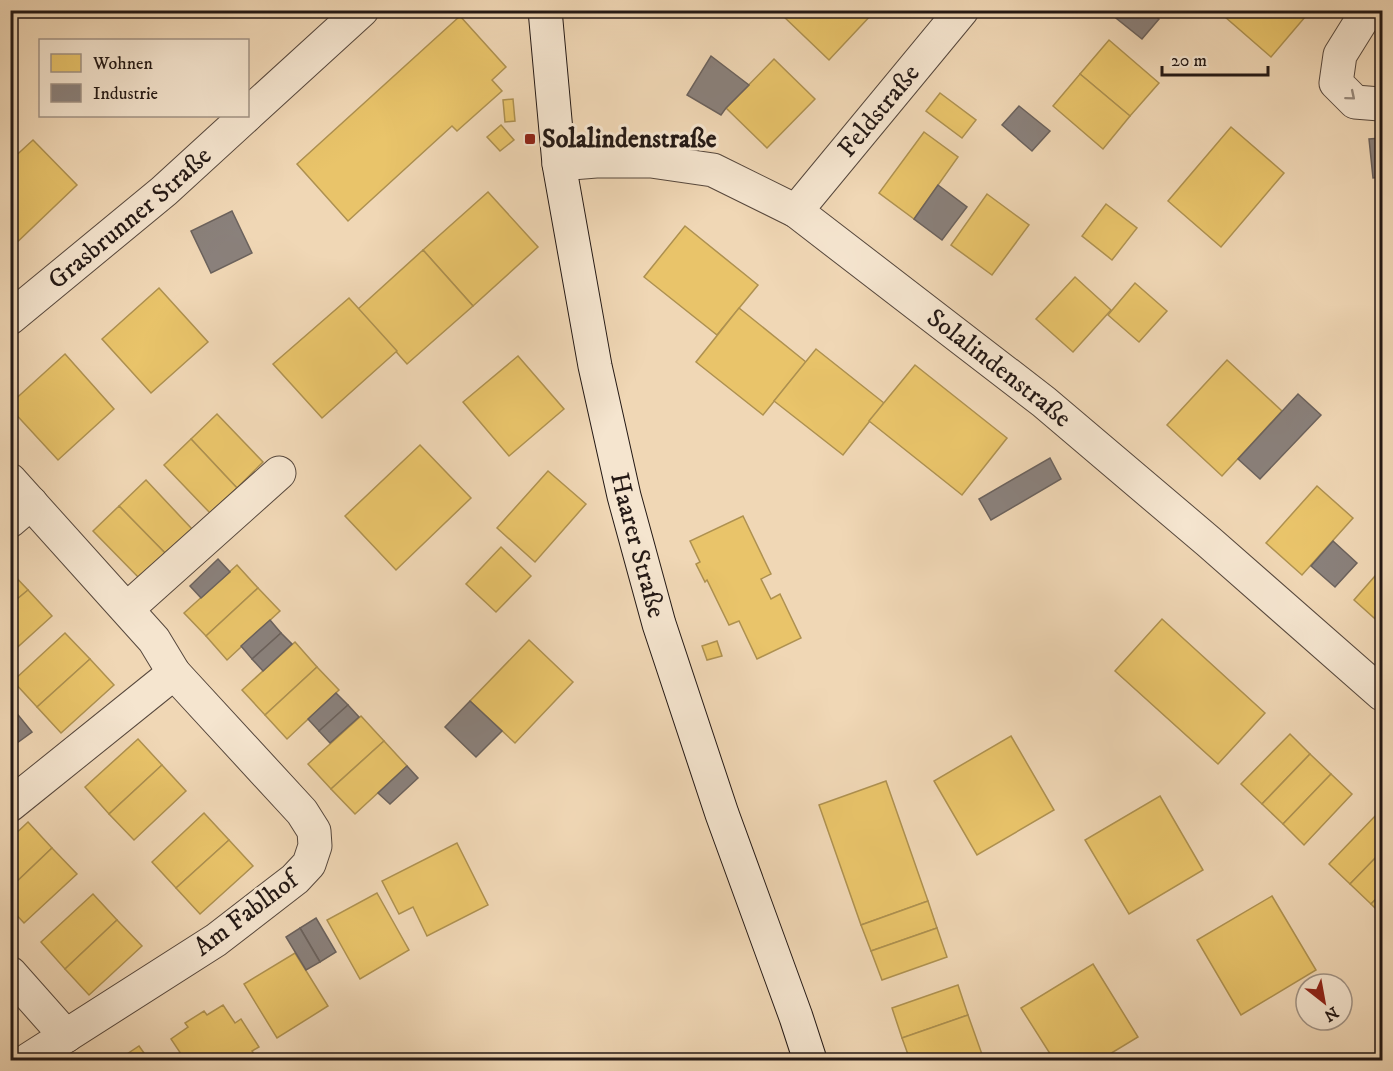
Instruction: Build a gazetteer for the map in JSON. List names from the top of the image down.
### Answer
{
  "streets": {
    "street": [
      "Feldstraße",
      "Grasbrunner Straße",
      "Solalindenstraße",
      "Haarer Straße",
      "Am Fablhof"
    ]
  },
  "crossings": [
    ["Feldstraße", "Solalindenstraße"],
    ["Solalindenstraße", "Haarer Straße"]
  ],
  "places": {
    "transit": ["Solalindenstraße"]
  },
  "legend": ["Wohnen", "Industrie"],
  "scale_bar": "20 m",
  "north": "bottom right"
}
